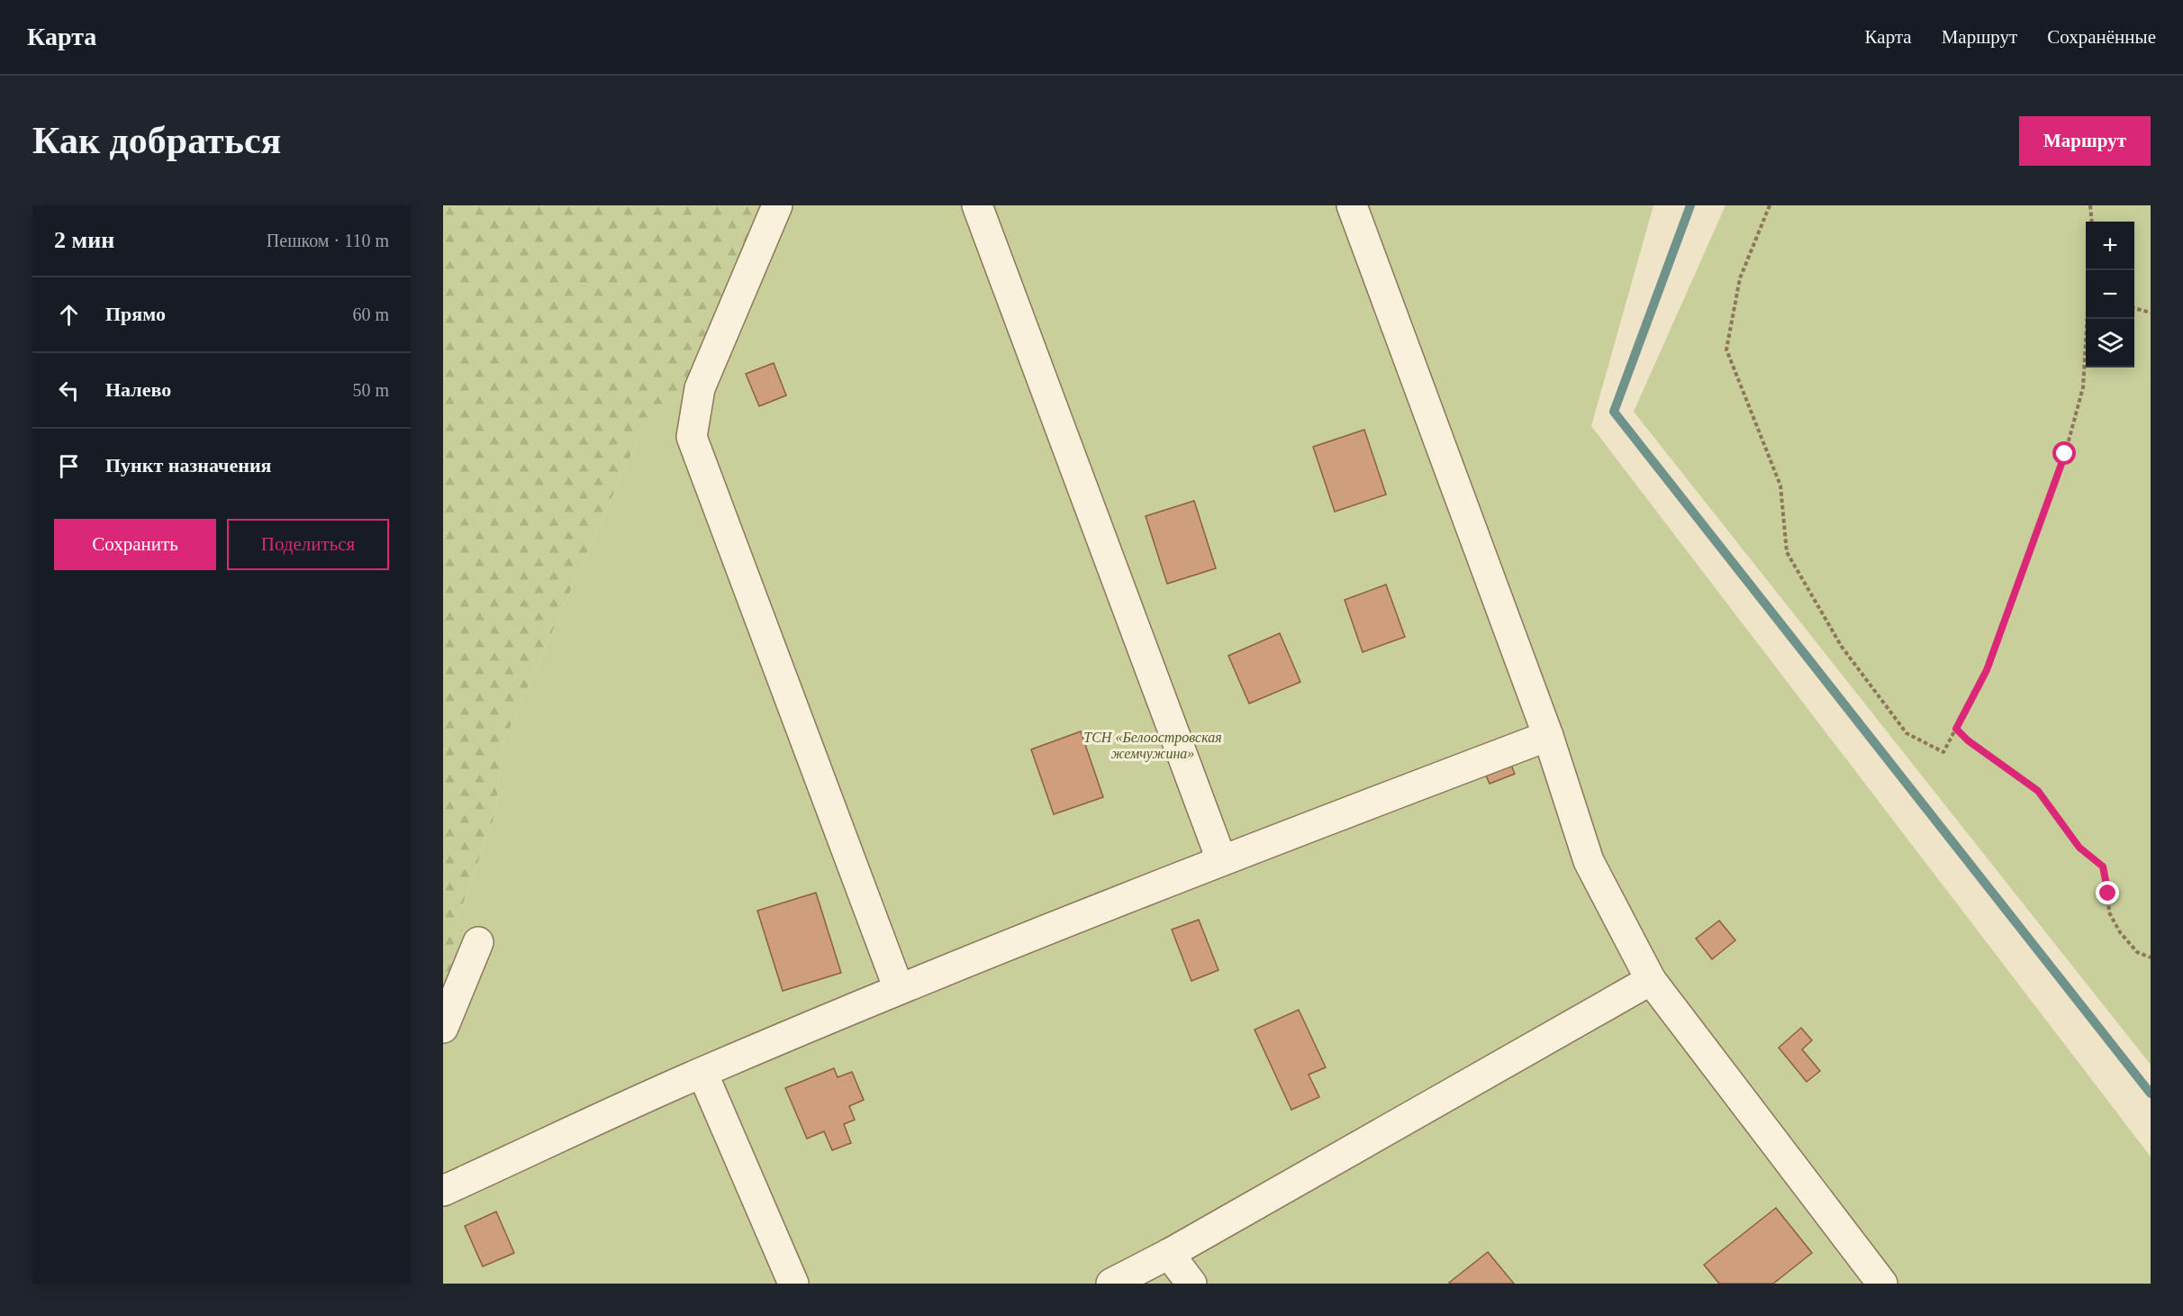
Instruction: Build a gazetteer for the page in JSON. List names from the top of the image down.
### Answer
{
  "parks": ["ТСН «Белоостровская жемчужина»"],
  "page": {
    "header": "Карта",
    "nav": ["Карта", "Маршрут", "Сохранённые"],
    "buttons": [
      "Маршрут",
      ["Сохранить", "Поделиться"]
    ],
    "title": "Как добраться",
    "heading": ["2 мин", "Пешком · 110 m"],
    "map_buttons": ["+", "−"],
    "list": [
      ["Прямо", "60 m"],
      ["Налево", "50 m"],
      "Пункт назначения"
    ]
  }
}
